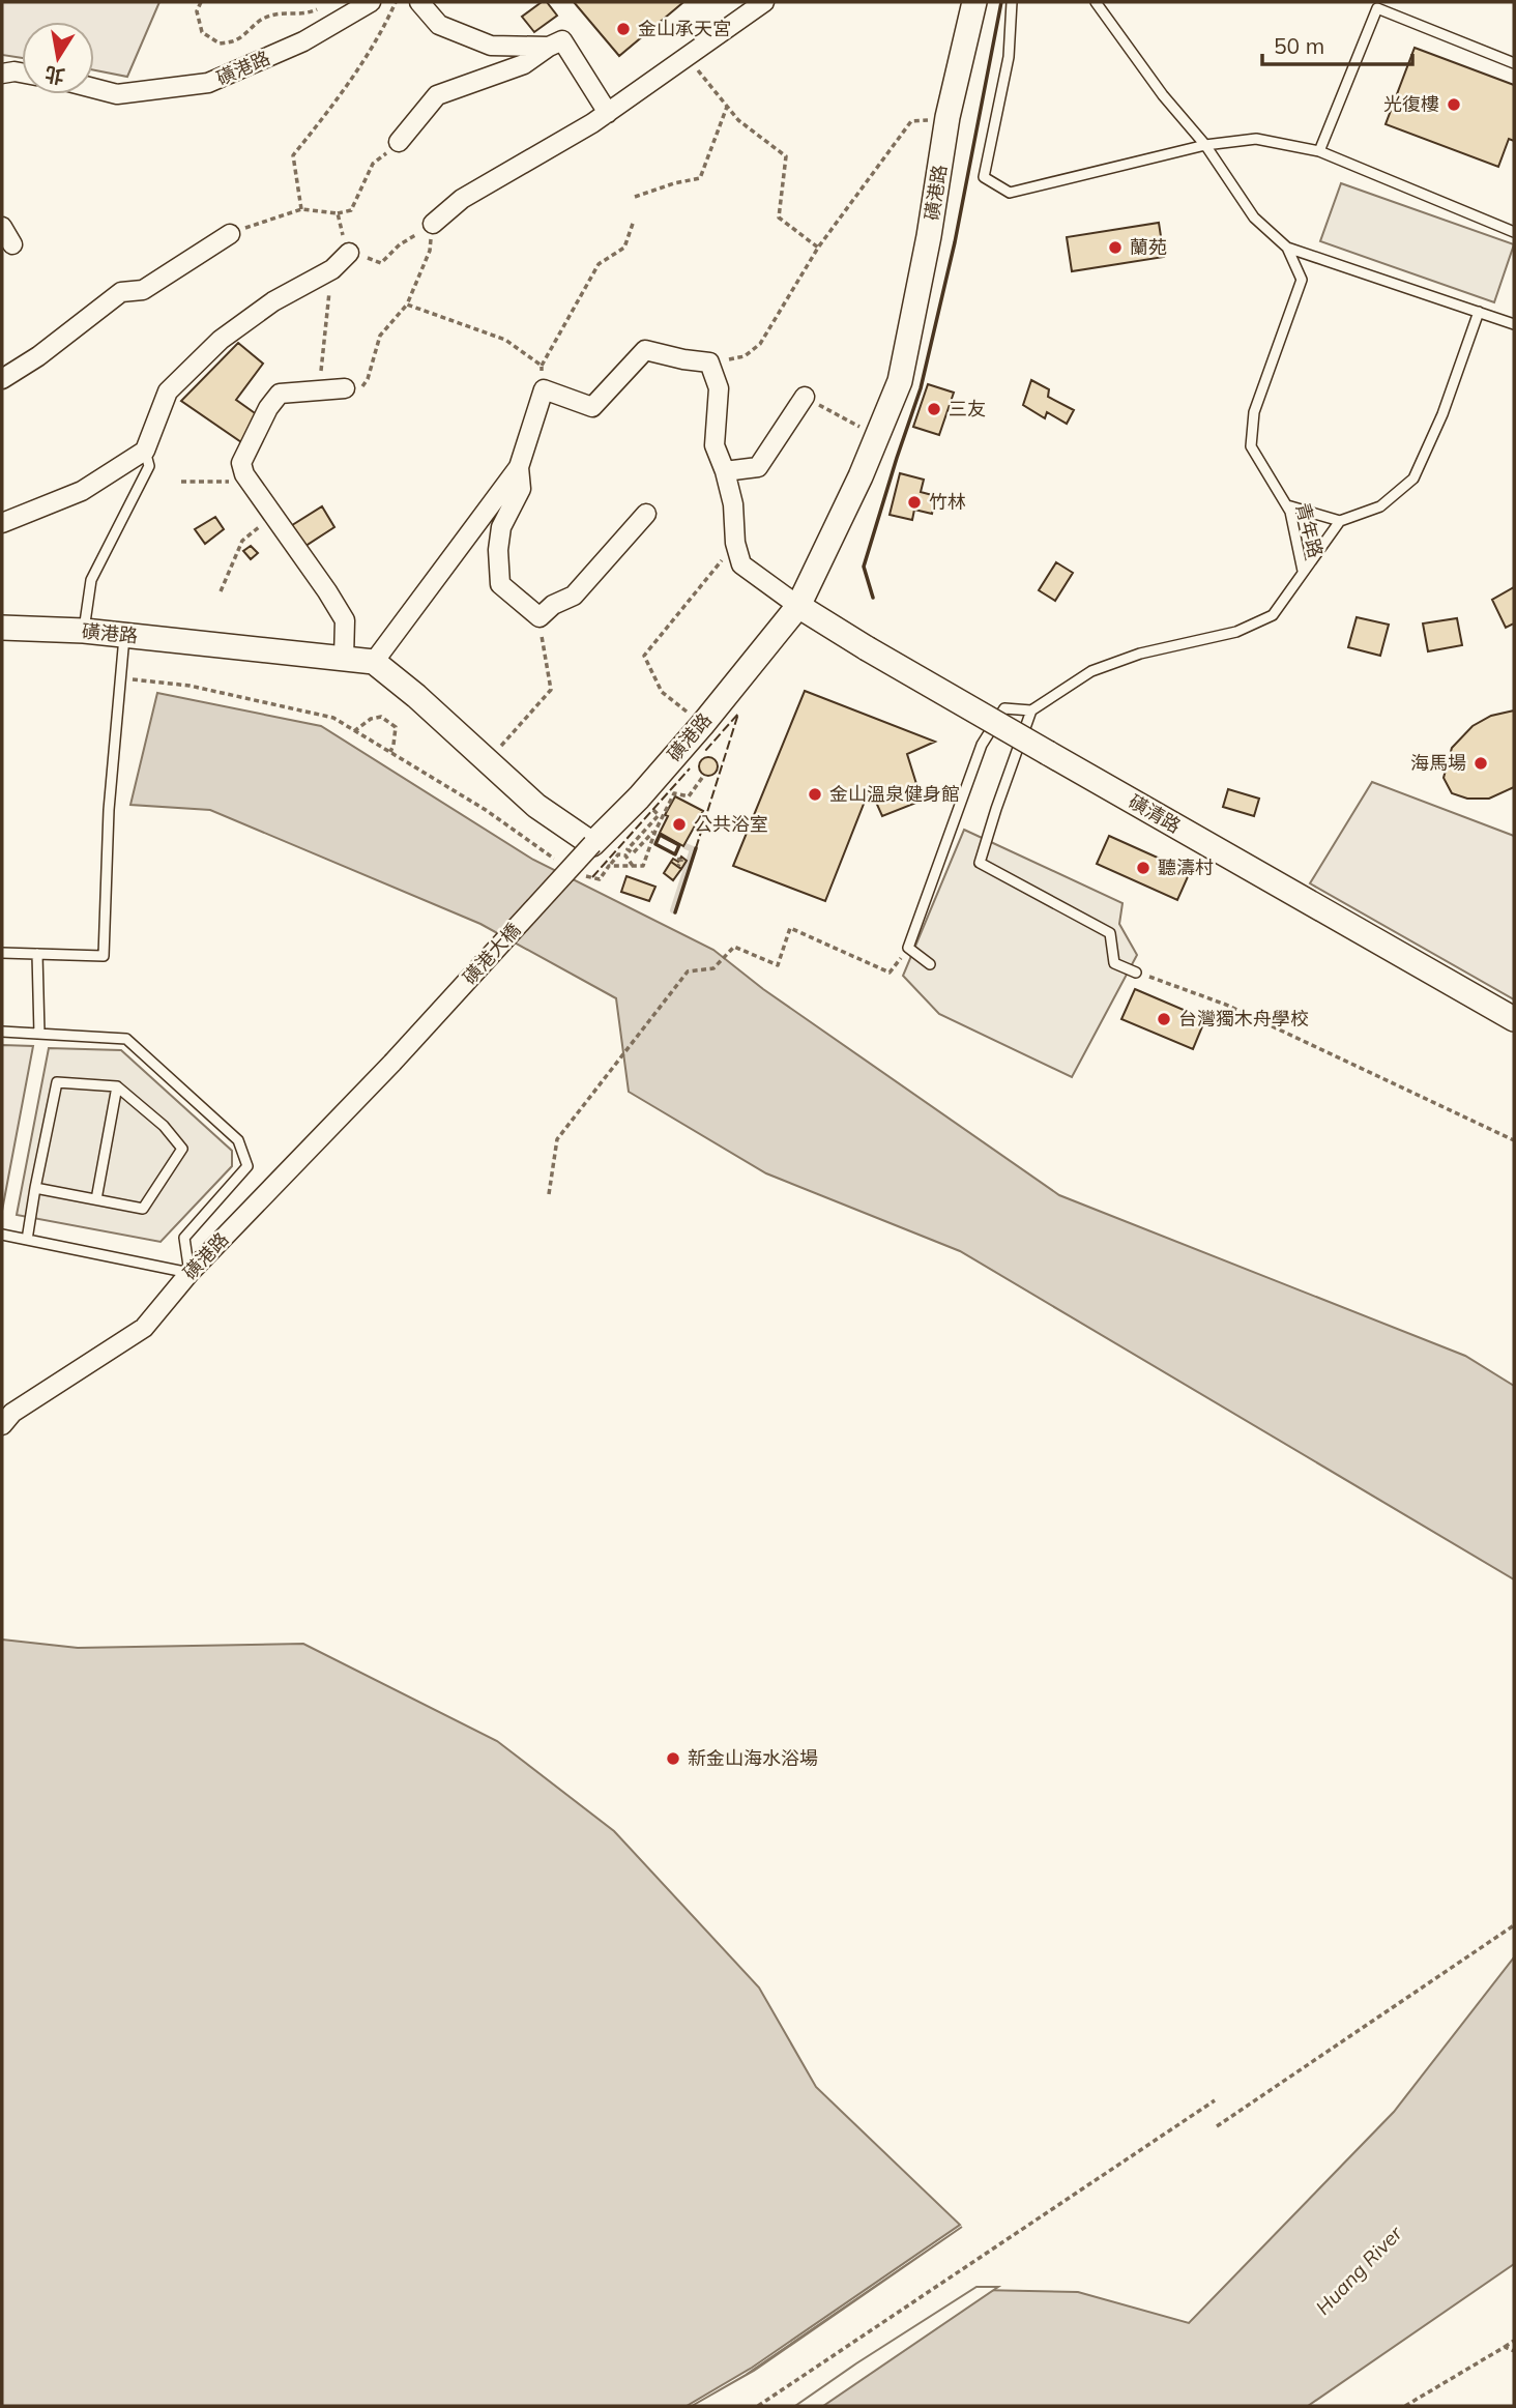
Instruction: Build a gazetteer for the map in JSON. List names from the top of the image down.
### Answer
{
  "streets": {
    "street": ["磺港路", "磺清路", "磺港大橋"],
    "lane": ["青年路"]
  },
  "crossings": [
    ["磺港路", "磺清路"],
    ["磺港路", "磺港大橋"]
  ],
  "water": ["Huang River"],
  "places": [
    "金山承天宮",
    "光復樓",
    "蘭苑",
    "三友",
    "竹林",
    "海馬場",
    "金山溫泉健身館",
    "公共浴室",
    "聽濤村",
    "台灣獨木舟學校",
    "新金山海水浴場"
  ],
  "scale_bar": "50 m",
  "north": "bottom"
}
